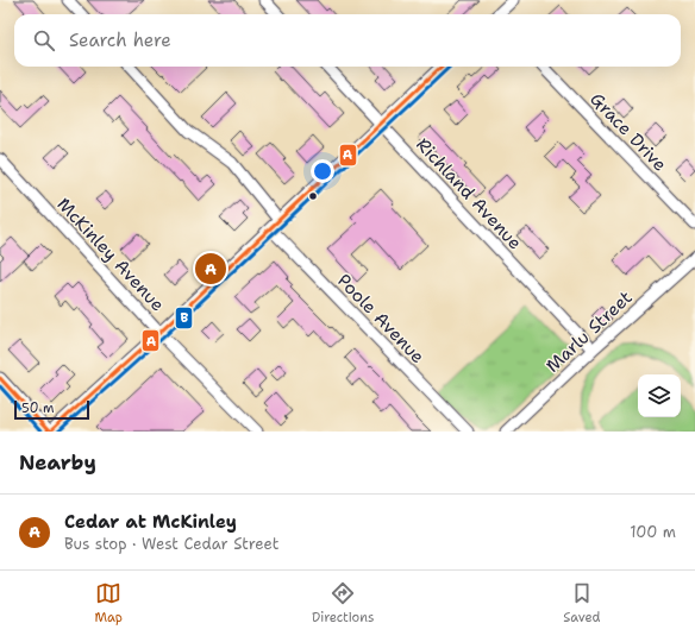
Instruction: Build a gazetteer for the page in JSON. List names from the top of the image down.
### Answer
{
  "streets": {
    "street": [
      "Grace Drive",
      "Richland Avenue",
      "McKinley Avenue",
      "Poole Avenue",
      "Marlu Street"
    ]
  },
  "crossings": [
    ["Richland Avenue", "Marlu Street"]
  ],
  "lines": ["transit line A", "transit line B"],
  "scale_bar": "50 m",
  "page": {
    "search": "Search here",
    "pins": "A",
    "scale": "50 m",
    "heading": "Nearby",
    "list": [
      {
        "mark": "A",
        "name": "Cedar at McKinley",
        "note": "Bus stop · West Cedar Street",
        "value": "100 m"
      }
    ],
    "nav": ["Map", "Directions", "Saved"]
  }
}
